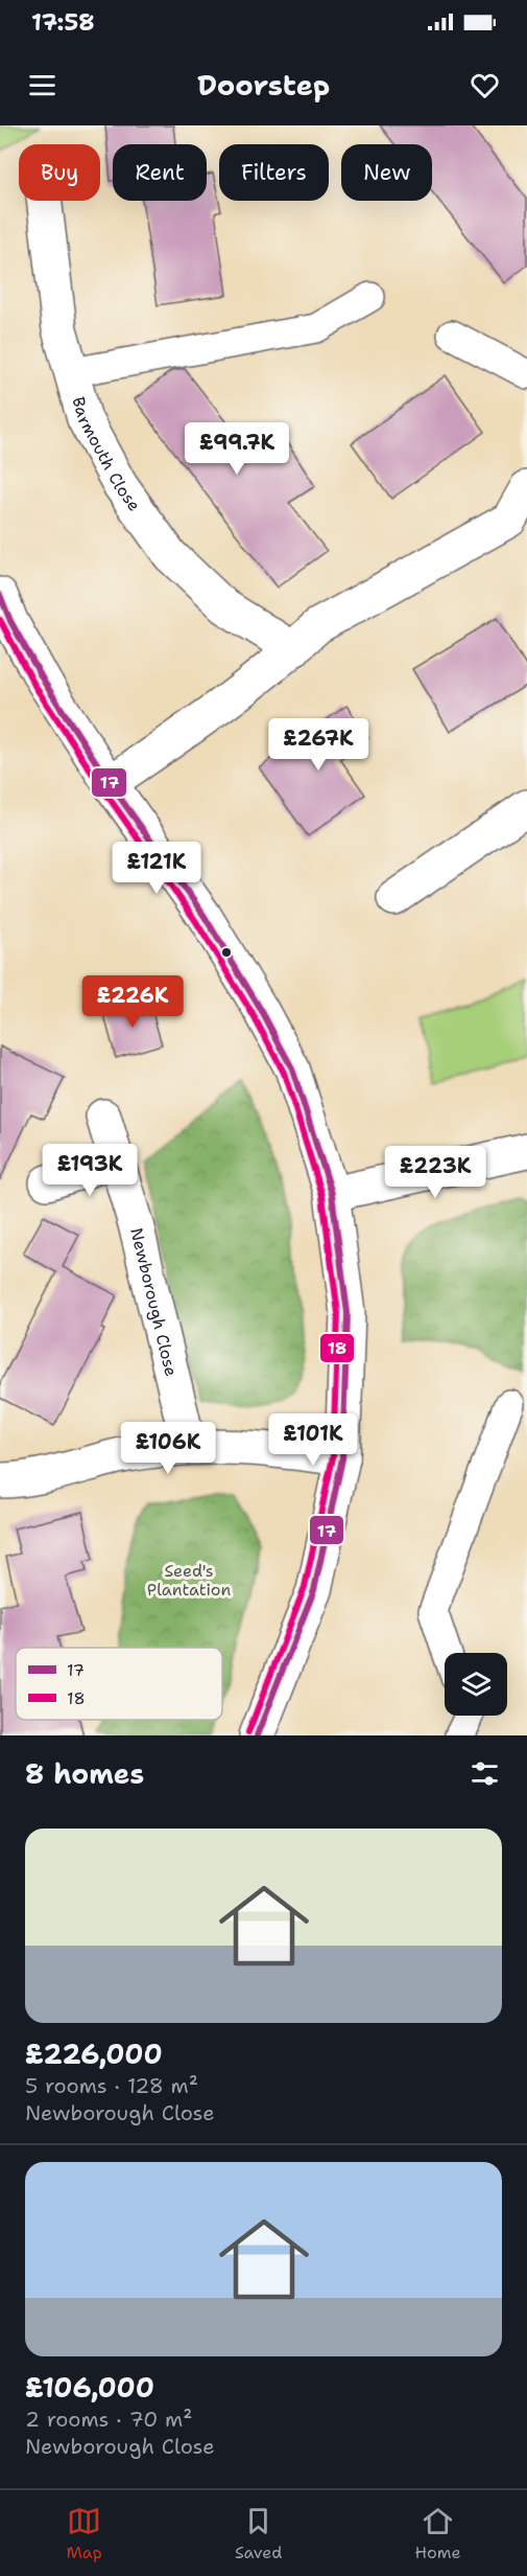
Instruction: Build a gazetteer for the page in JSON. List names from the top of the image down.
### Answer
{
  "streets": {
    "street": ["Barmouth Close", "Newborough Close"]
  },
  "parks": ["Seed's Plantation"],
  "lines": ["transit line 17", "transit line 18"],
  "legend": ["17", "18"],
  "page": {
    "status": "17:58",
    "header": "Doorstep",
    "chip": [
      "Buy",
      "Rent",
      "Filters",
      "New"
    ],
    "price": [
      "£99.7K",
      "£267K",
      "£121K",
      "£226K",
      "£193K",
      "£223K",
      "£101K",
      "£106K"
    ],
    "heading": "8 homes",
    "list": [
      {
        "name": "£226,000",
        "note": "5 rooms · 128 m² · Newborough Close"
      },
      {
        "name": "£106,000",
        "note": "2 rooms · 70 m² · Newborough Close"
      }
    ],
    "tabs": ["Map", "Saved", "Home"]
  }
}
